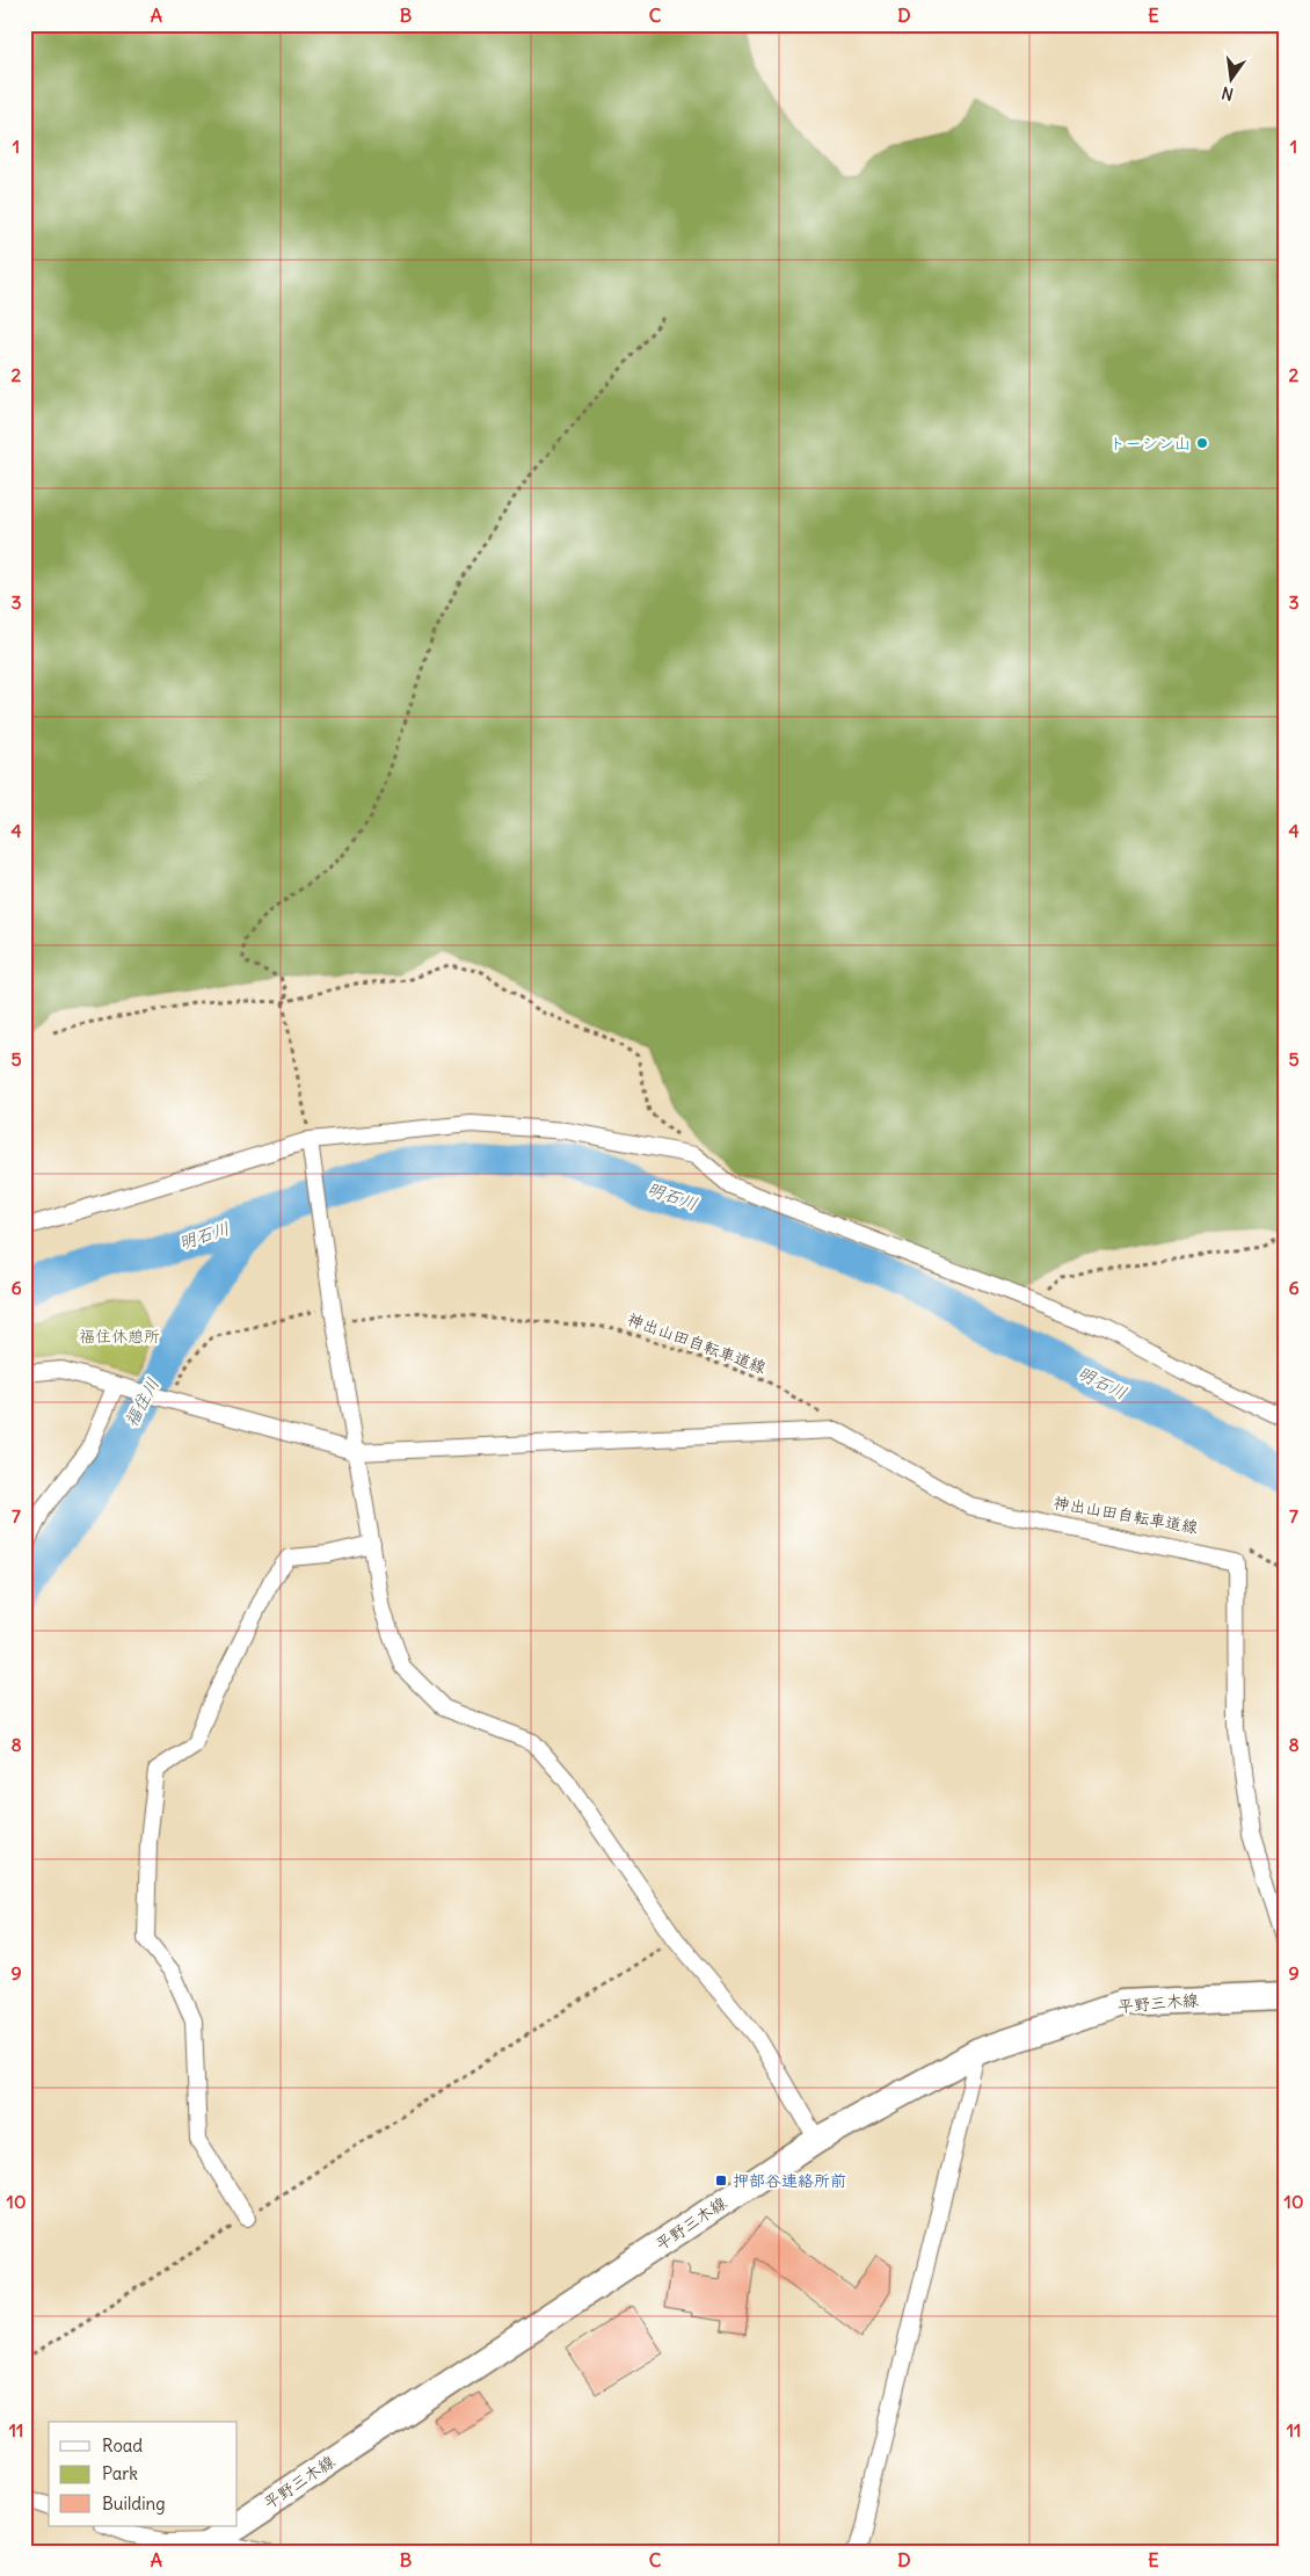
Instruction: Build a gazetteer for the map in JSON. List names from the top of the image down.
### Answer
{
  "streets": {
    "main road": ["平野三木線"],
    "path": ["神出山田自転車道線"]
  },
  "water": ["明石川", "福住川"],
  "parks": ["福住休憩所"],
  "places": {
    "other": ["トーシン山"],
    "transit": ["押部谷連絡所前"]
  },
  "legend": ["Road", "Park", "Building"],
  "north": "bottom",
  "grid": {
    "columns": [
      "A",
      "B",
      "C",
      "D",
      "E"
    ],
    "rows": [
      "1",
      "2",
      "3",
      "4",
      "5",
      "6",
      "7",
      "8",
      "9",
      "10",
      "11"
    ]
  }
}
